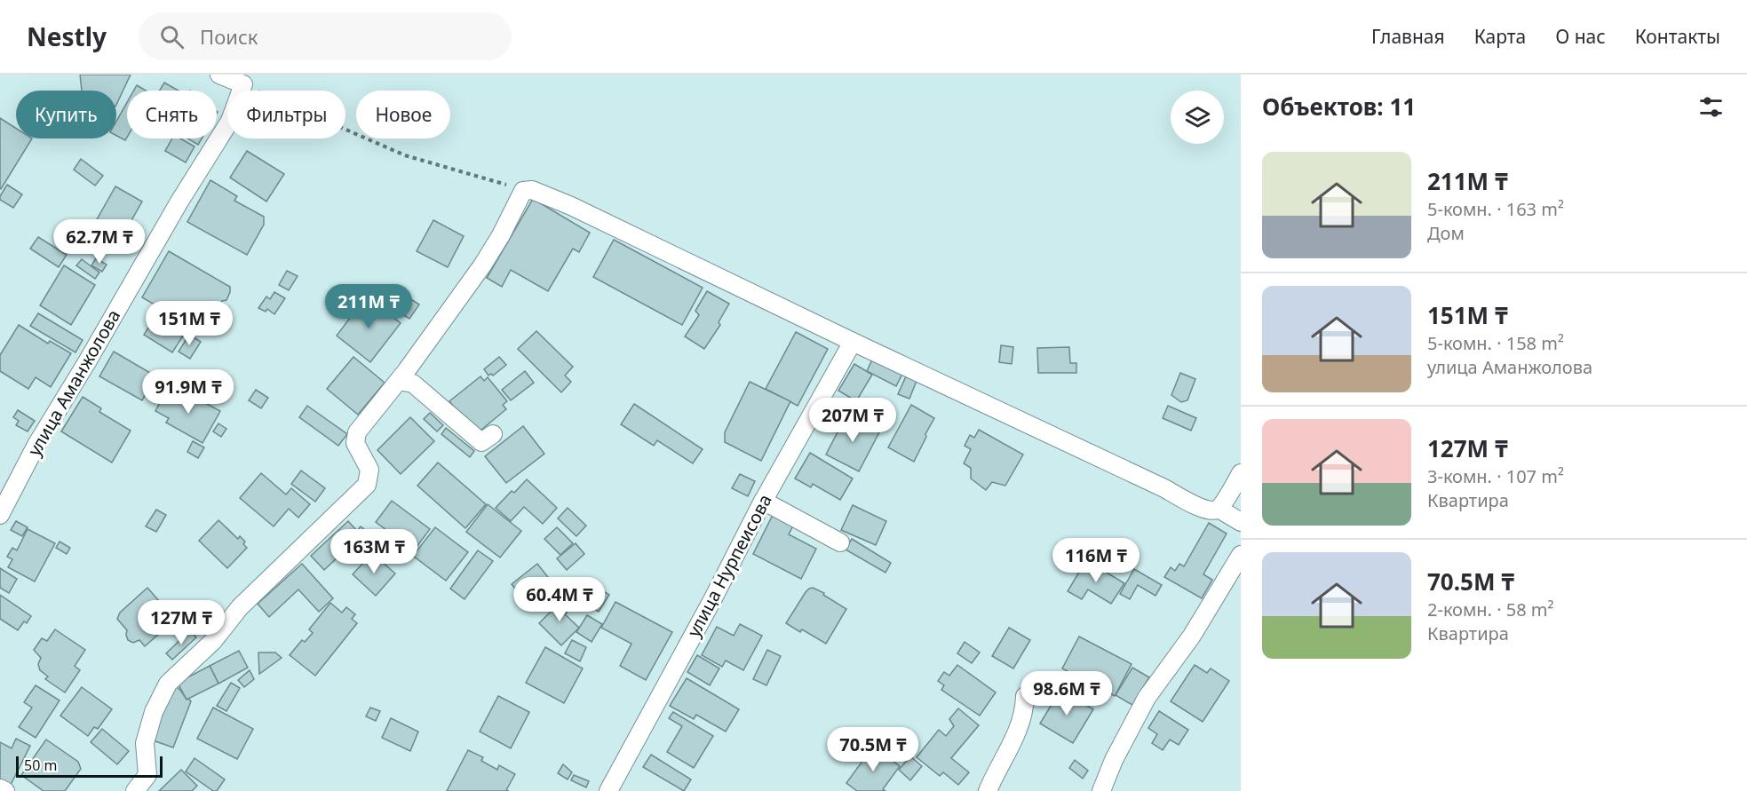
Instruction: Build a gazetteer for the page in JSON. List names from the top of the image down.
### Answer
{
  "streets": {
    "street": ["улица Аманжолова", "улица Нурпеисова"]
  },
  "scale_bar": "50 m",
  "page": {
    "header": "Nestly",
    "search": "Поиск",
    "nav": [
      "Главная",
      "Карта",
      "О нас",
      "Контакты"
    ],
    "heading": "Объектов: 11",
    "chip": [
      "Купить",
      "Снять",
      "Фильтры",
      "Новое"
    ],
    "list": [
      {
        "name": "211M ₸",
        "note": "5-комн. · 163 m² · Дом"
      },
      {
        "name": "151M ₸",
        "note": "5-комн. · 158 m² · улица Аманжолова"
      },
      {
        "name": "127M ₸",
        "note": "3-комн. · 107 m² · Квартира"
      },
      {
        "name": "70.5M ₸",
        "note": "2-комн. · 58 m² · Квартира"
      }
    ],
    "price": [
      "62.7M ₸",
      "211M ₸",
      "151M ₸",
      "91.9M ₸",
      "207M ₸",
      "163M ₸",
      "116M ₸",
      "60.4M ₸",
      "127M ₸",
      "98.6M ₸",
      "70.5M ₸"
    ],
    "scale": "50 m"
  }
}
